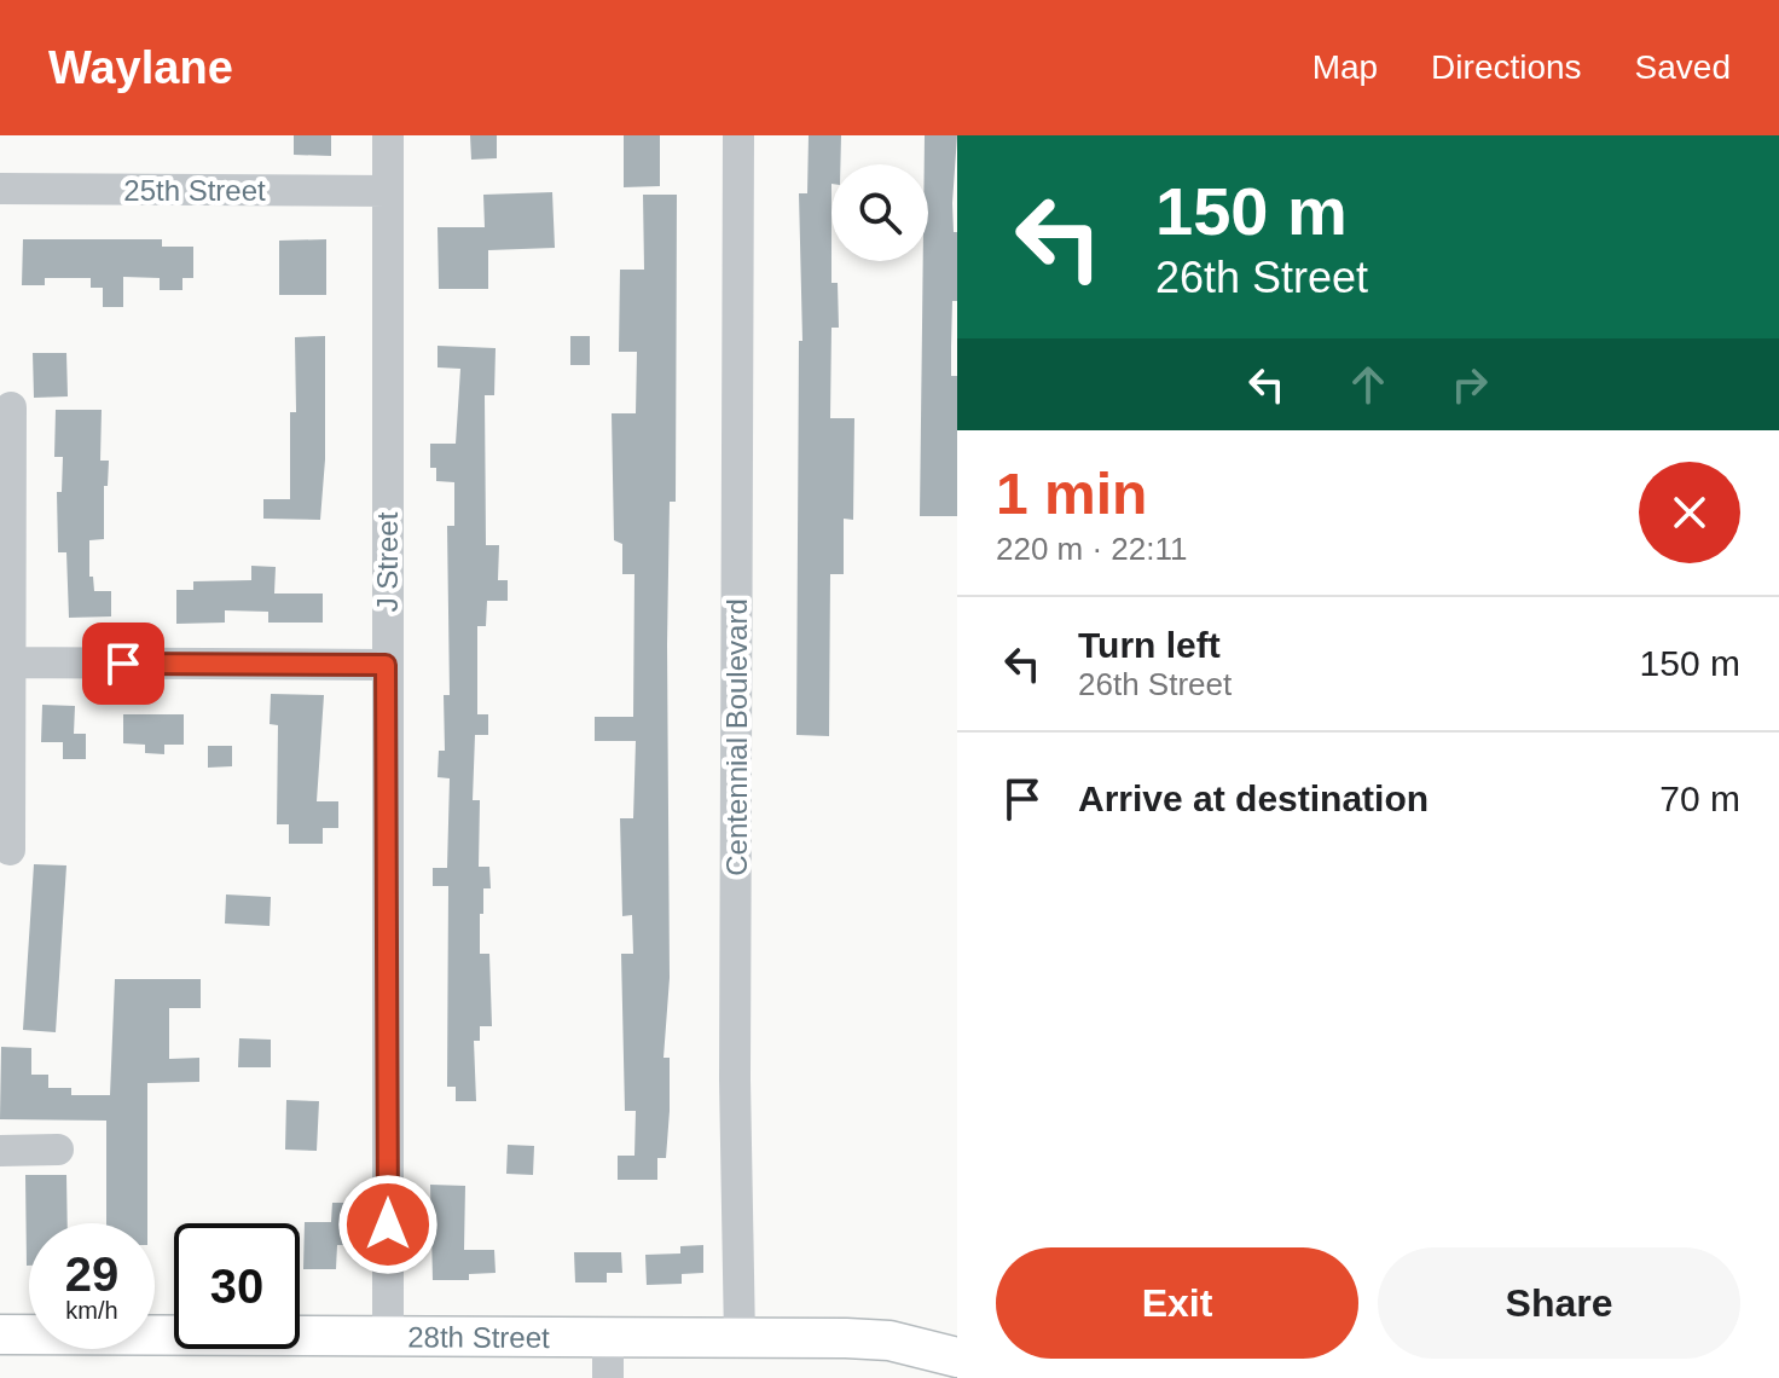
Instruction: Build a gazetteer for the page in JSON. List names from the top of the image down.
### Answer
{
  "streets": {
    "main road": ["28th Street"],
    "street": ["25th Street", "J Street", "Centennial Boulevard"]
  },
  "crossings": [
    ["25th Street", "J Street"],
    ["J Street", "28th Street"],
    ["Centennial Boulevard", "28th Street"]
  ],
  "page": {
    "header": "Waylane",
    "nav": ["Map", "Directions", "Saved"],
    "turn": ["150 m", "26th Street"],
    "heading": ["1 min", "220 m · 22:11"],
    "list": [
      {
        "name": "Turn left",
        "note": "26th Street",
        "value": "150 m"
      },
      {
        "name": "Arrive at destination",
        "value": "70 m"
      }
    ],
    "speed": "29 km/h",
    "limit": "30",
    "buttons": ["Exit", "Share"]
  }
}
